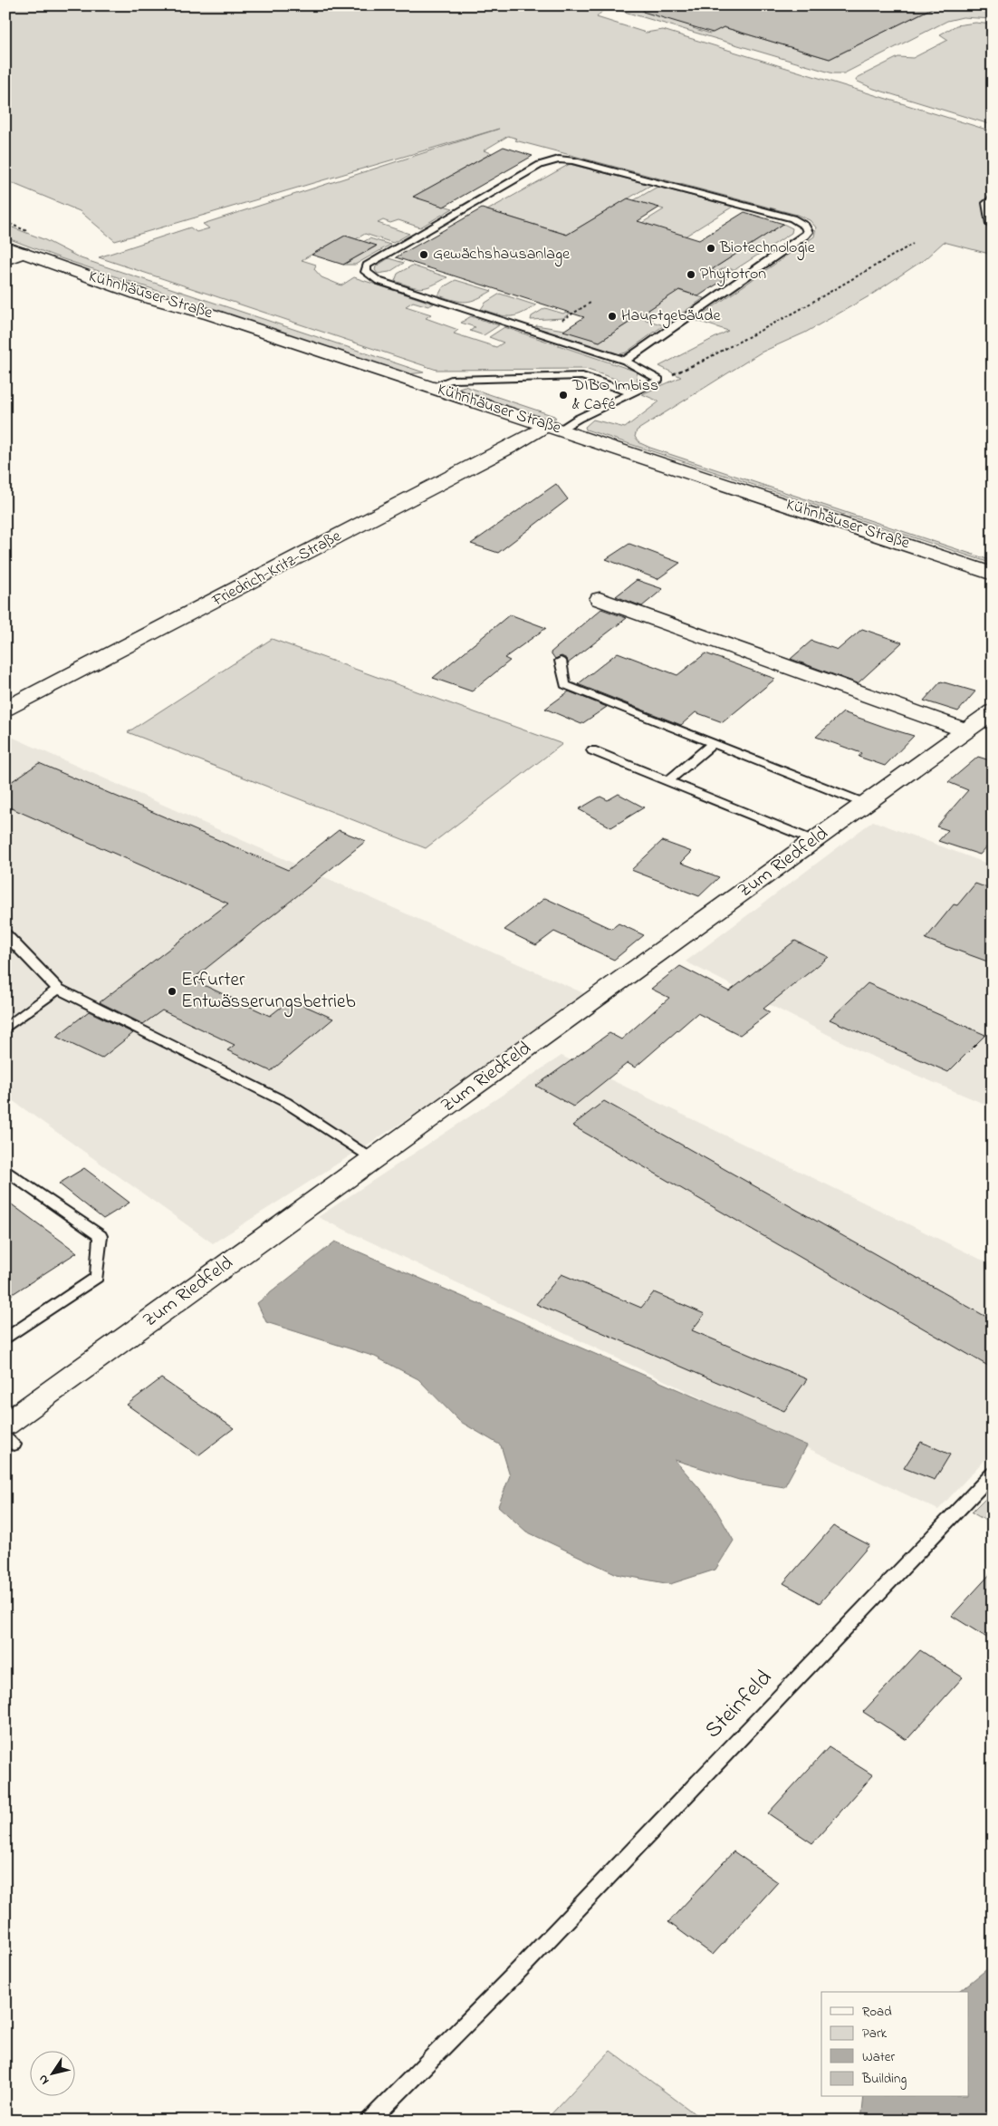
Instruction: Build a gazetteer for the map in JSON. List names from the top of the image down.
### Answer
{
  "streets": {
    "street": ["Kühnhäuser Straße", "Friedrich-Kritz-Straße", "Zum Riedfeld"],
    "lane": ["Steinfeld"]
  },
  "crossings": [
    ["Kühnhäuser Straße", "Friedrich-Kritz-Straße"]
  ],
  "places": [
    "Biotechnologie",
    "Gewächshausanlage",
    "Phytotron",
    "Hauptgebäude",
    "DIBO Imbiss & Café",
    "Erfurter Entwässerungsbetrieb"
  ],
  "legend": [
    "Road",
    "Park",
    "Water",
    "Building"
  ],
  "north": "bottom left"
}
